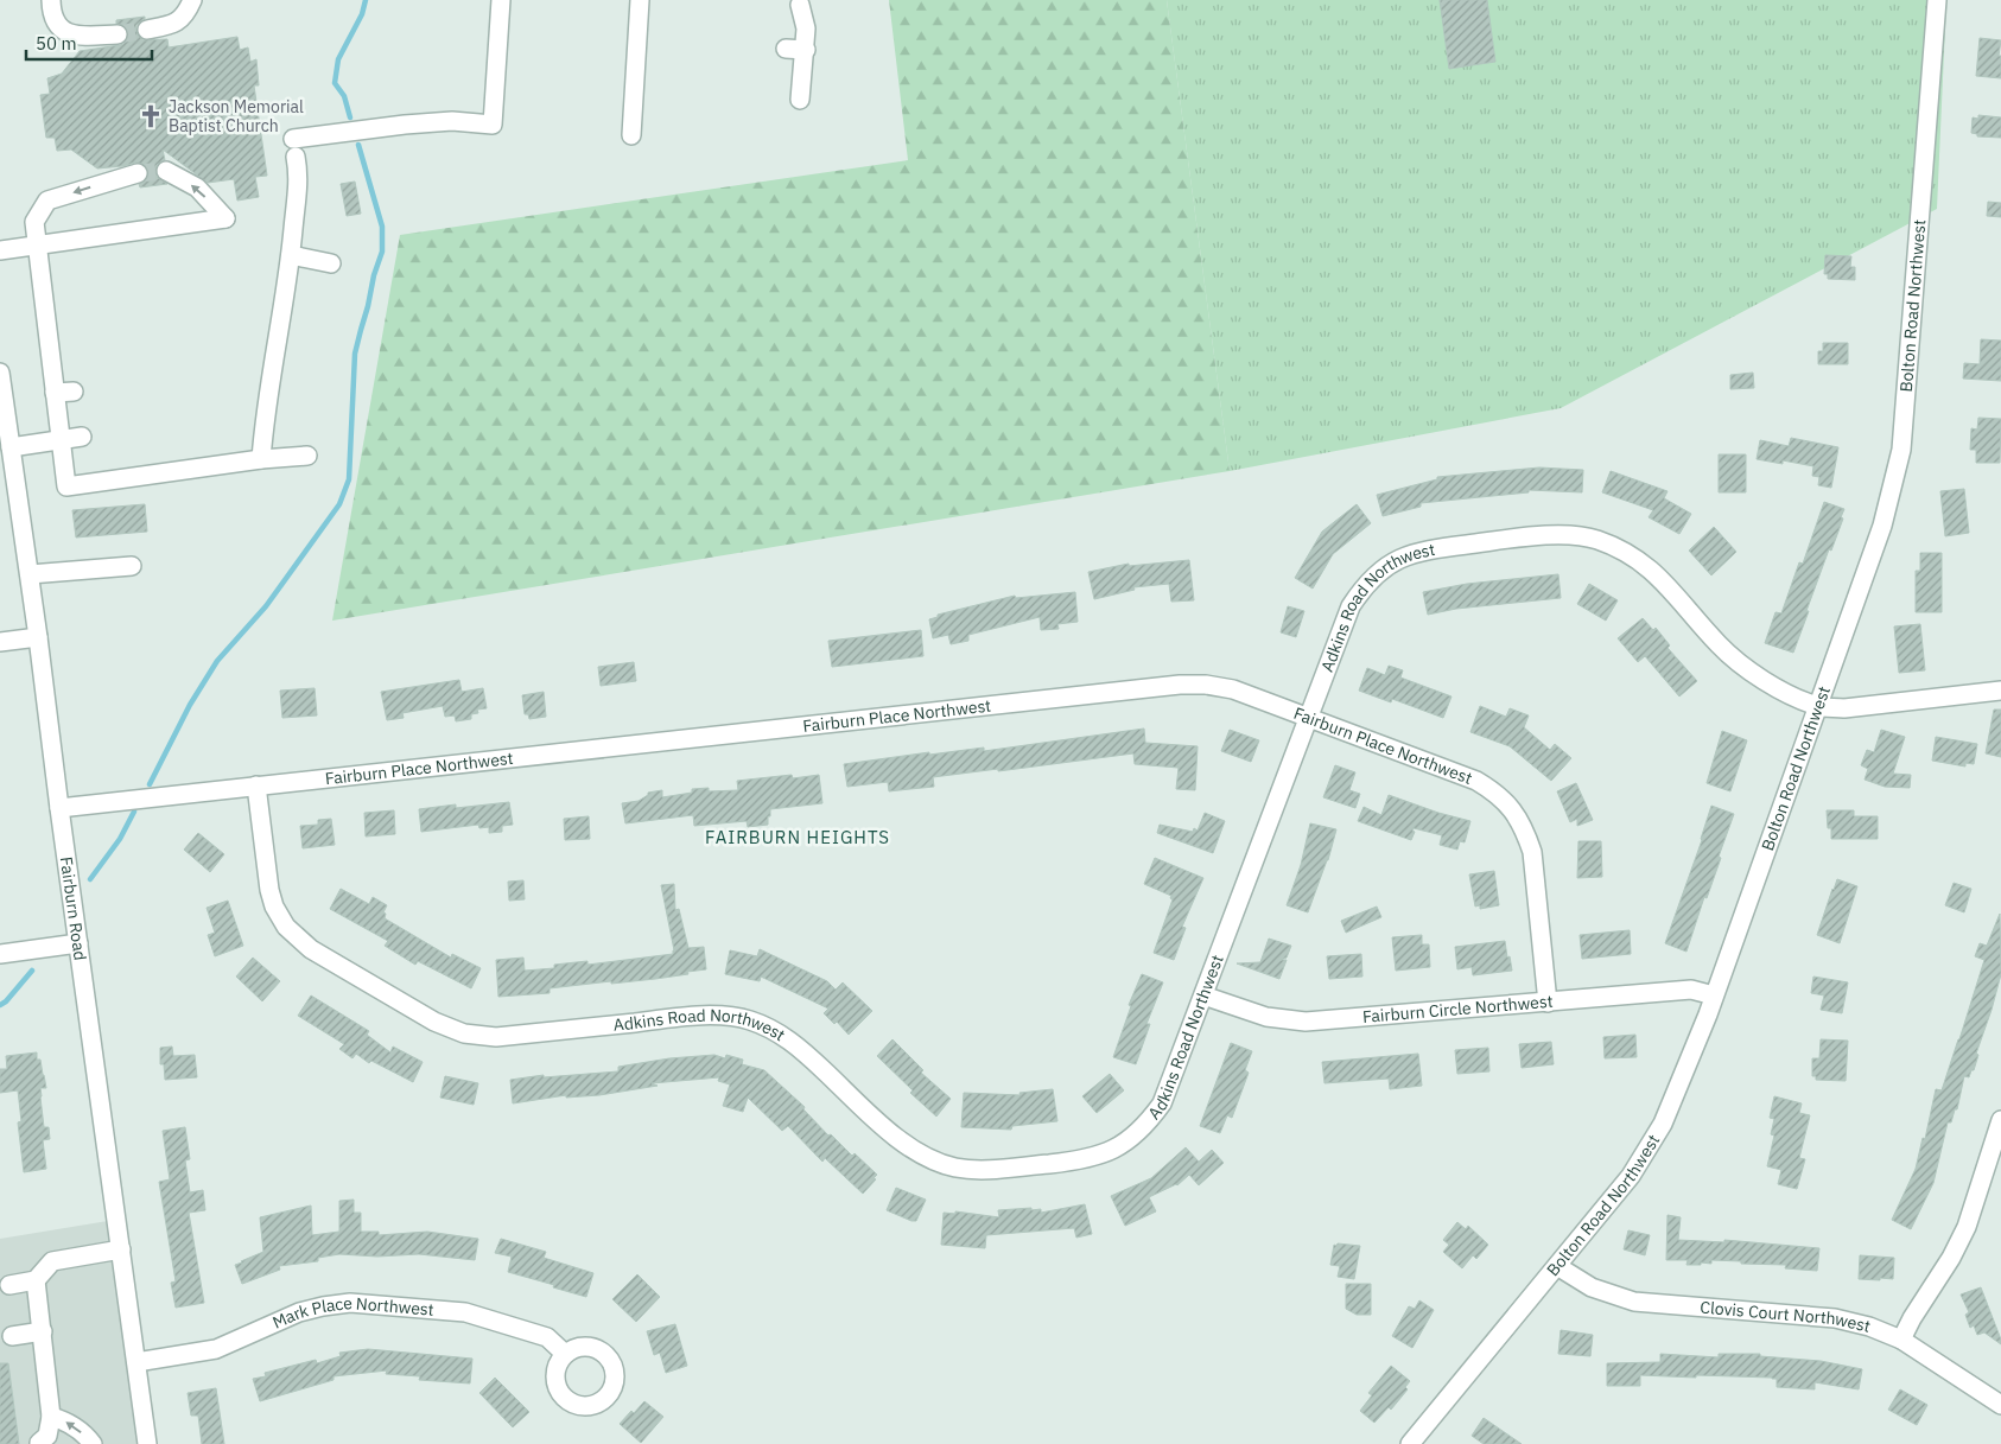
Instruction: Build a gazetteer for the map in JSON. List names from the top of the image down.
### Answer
{
  "streets": {
    "street": [
      "Bolton Road Northwest",
      "Adkins Road Northwest",
      "Fairburn Place Northwest",
      "Fairburn Road",
      "Fairburn Circle Northwest",
      "Mark Place Northwest",
      "Clovis Court Northwest"
    ]
  },
  "crossings": [
    ["Bolton Road Northwest", "Adkins Road Northwest"],
    ["Bolton Road Northwest", "Fairburn Circle Northwest"],
    ["Bolton Road Northwest", "Clovis Court Northwest"],
    ["Adkins Road Northwest", "Fairburn Place Northwest"],
    ["Adkins Road Northwest", "Fairburn Circle Northwest"],
    ["Fairburn Place Northwest", "Fairburn Road"],
    ["Fairburn Place Northwest", "Fairburn Circle Northwest"],
    ["Fairburn Road", "Mark Place Northwest"]
  ],
  "districts": ["FAIRBURN HEIGHTS"],
  "places": {
    "church": ["Jackson Memorial Baptist Church"]
  },
  "scale_bar": "50 m"
}
